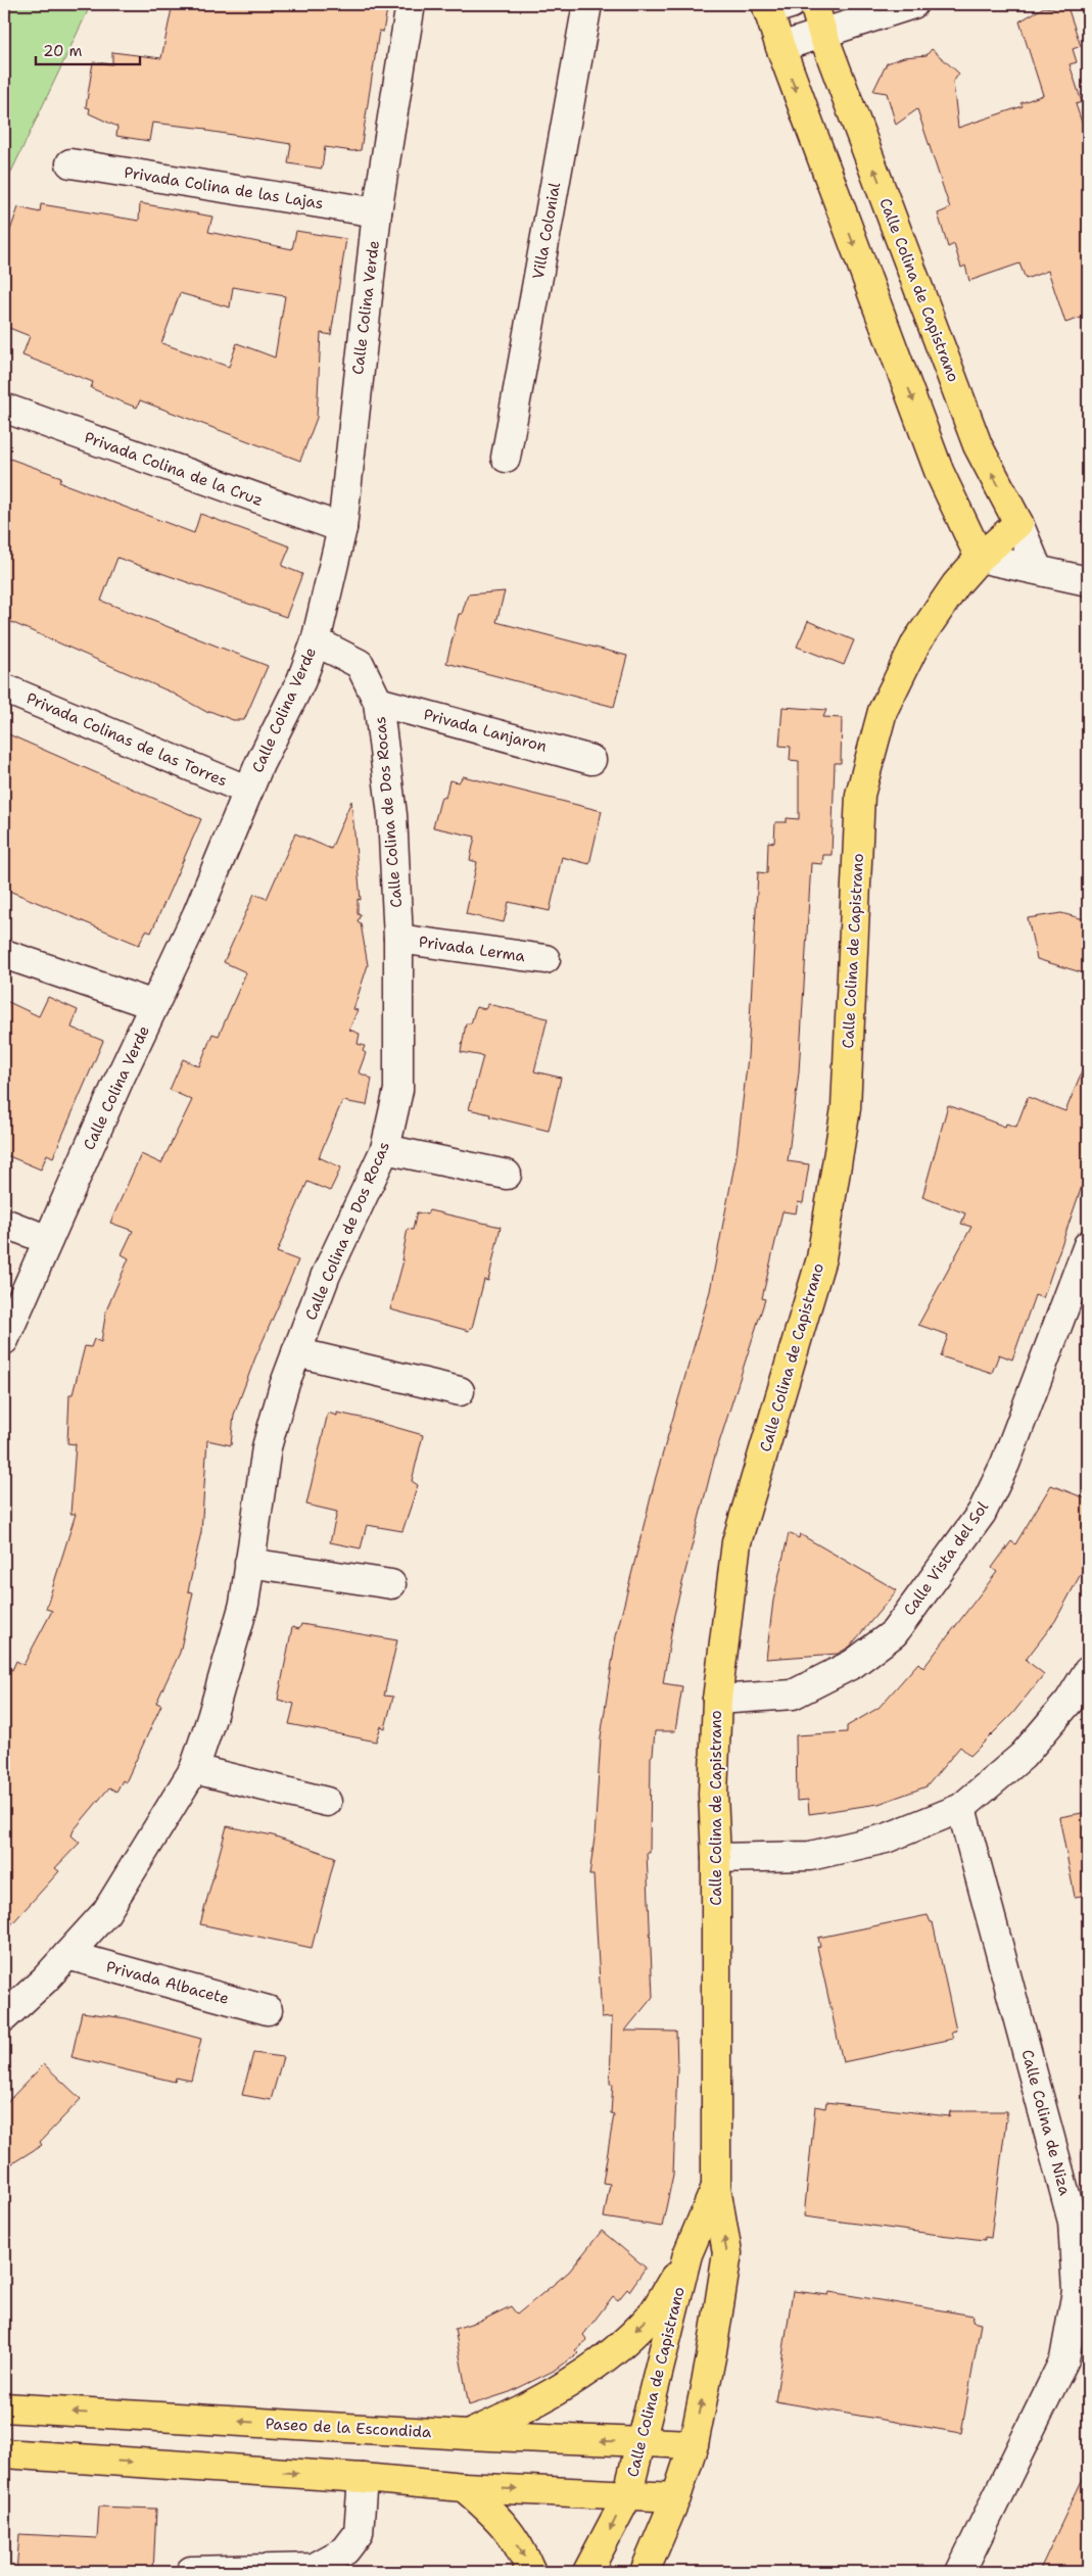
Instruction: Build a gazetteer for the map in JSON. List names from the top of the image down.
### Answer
{
  "streets": {
    "main road": ["Calle Colina de Capistrano", "Paseo de la Escondida"],
    "street": [
      "Privada Colina de las Lajas",
      "Villa Colonial",
      "Calle Colina Verde",
      "Privada Colina de la Cruz",
      "Privada Lanjaron",
      "Privada Colinas de las Torres",
      "Calle Colina de Dos Rocas",
      "Privada Lerma",
      "Calle Vista del Sol",
      "Privada Albacete",
      "Calle Colina de Niza"
    ]
  },
  "crossings": [
    ["Privada Colina de las Lajas", "Calle Colina Verde"],
    ["Calle Colina de Capistrano", "Calle Vista del Sol"],
    ["Calle Colina de Capistrano", "Paseo de la Escondida"],
    ["Calle Colina Verde", "Privada Colina de la Cruz"],
    ["Calle Colina Verde", "Privada Colinas de las Torres"],
    ["Calle Colina Verde", "Calle Colina de Dos Rocas"],
    ["Privada Lanjaron", "Calle Colina de Dos Rocas"],
    ["Calle Colina de Dos Rocas", "Privada Lerma"],
    ["Calle Colina de Dos Rocas", "Privada Albacete"]
  ],
  "scale_bar": "20 m"
}
